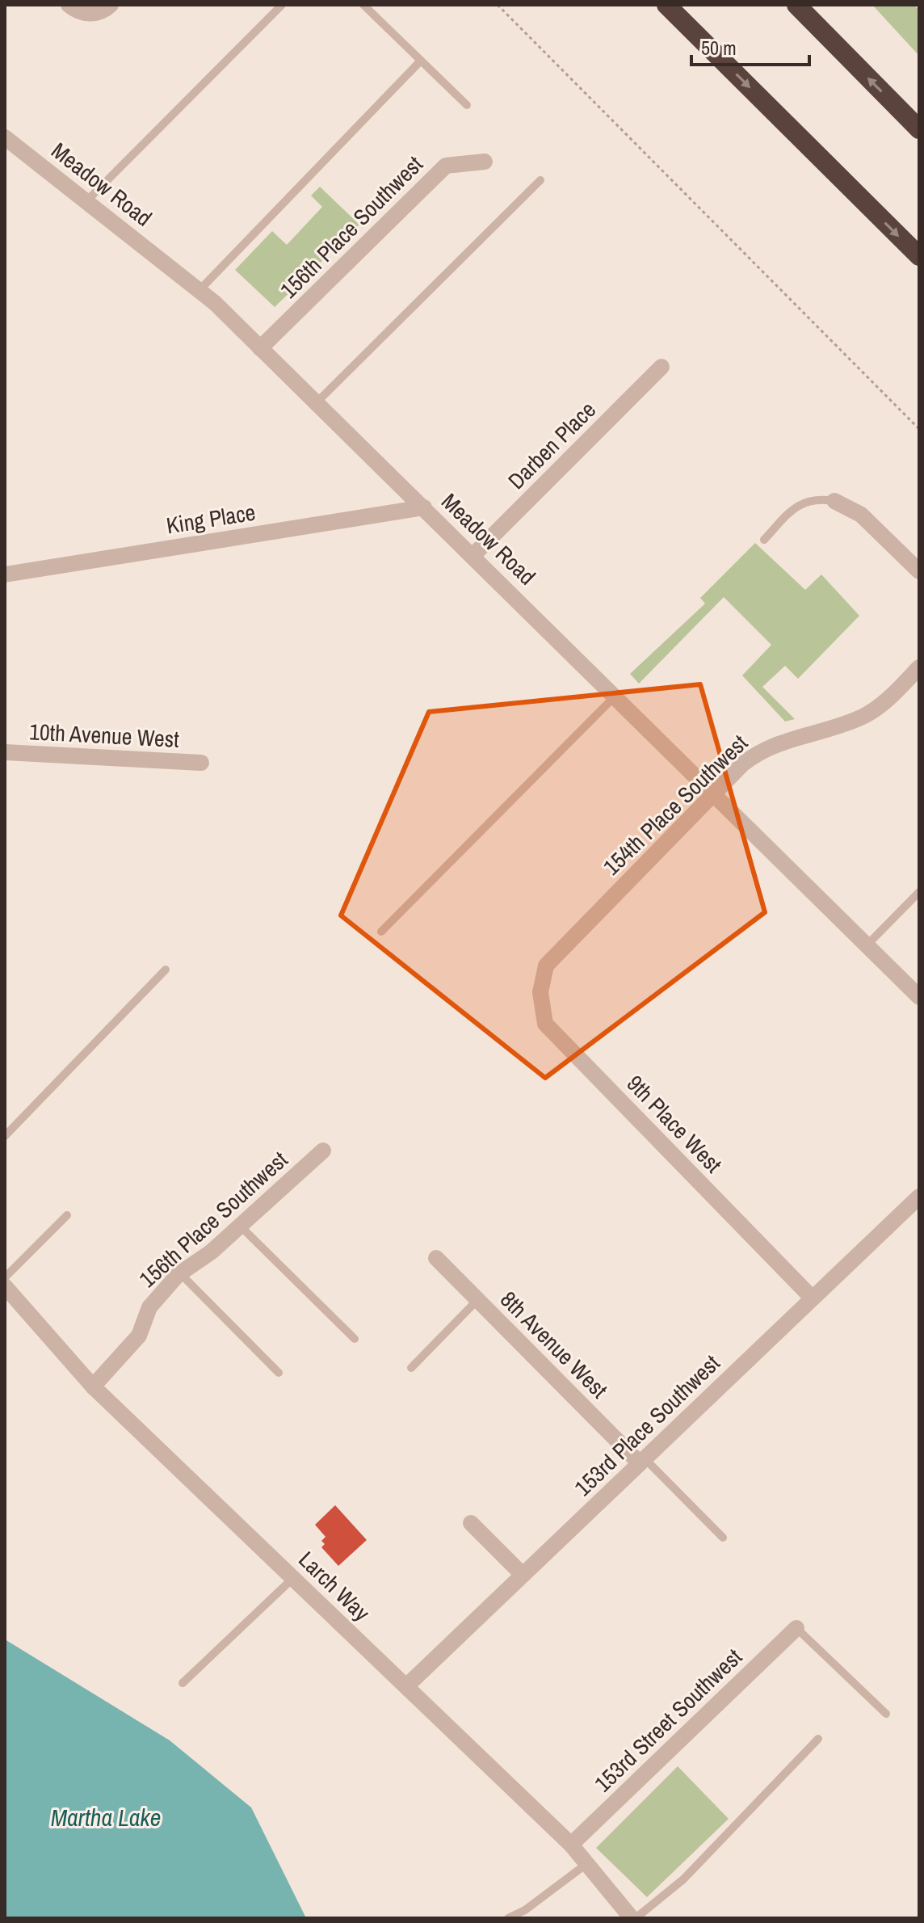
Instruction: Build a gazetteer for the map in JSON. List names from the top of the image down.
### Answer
{
  "streets": {
    "street": [
      "Meadow Road",
      "156th Place Southwest",
      "Darben Place",
      "King Place",
      "10th Avenue West",
      "154th Place Southwest",
      "9th Place West",
      "8th Avenue West",
      "153rd Place Southwest",
      "Larch Way",
      "153rd Street Southwest"
    ]
  },
  "crossings": [
    ["Meadow Road", "156th Place Southwest"],
    ["Meadow Road", "Darben Place"],
    ["Meadow Road", "King Place"],
    ["Meadow Road", "154th Place Southwest"],
    ["156th Place Southwest", "Larch Way"],
    ["154th Place Southwest", "9th Place West"],
    ["9th Place West", "153rd Place Southwest"],
    ["8th Avenue West", "153rd Place Southwest"],
    ["153rd Place Southwest", "Larch Way"],
    ["Larch Way", "153rd Street Southwest"]
  ],
  "water": ["Martha Lake"],
  "scale_bar": "50 m"
}
